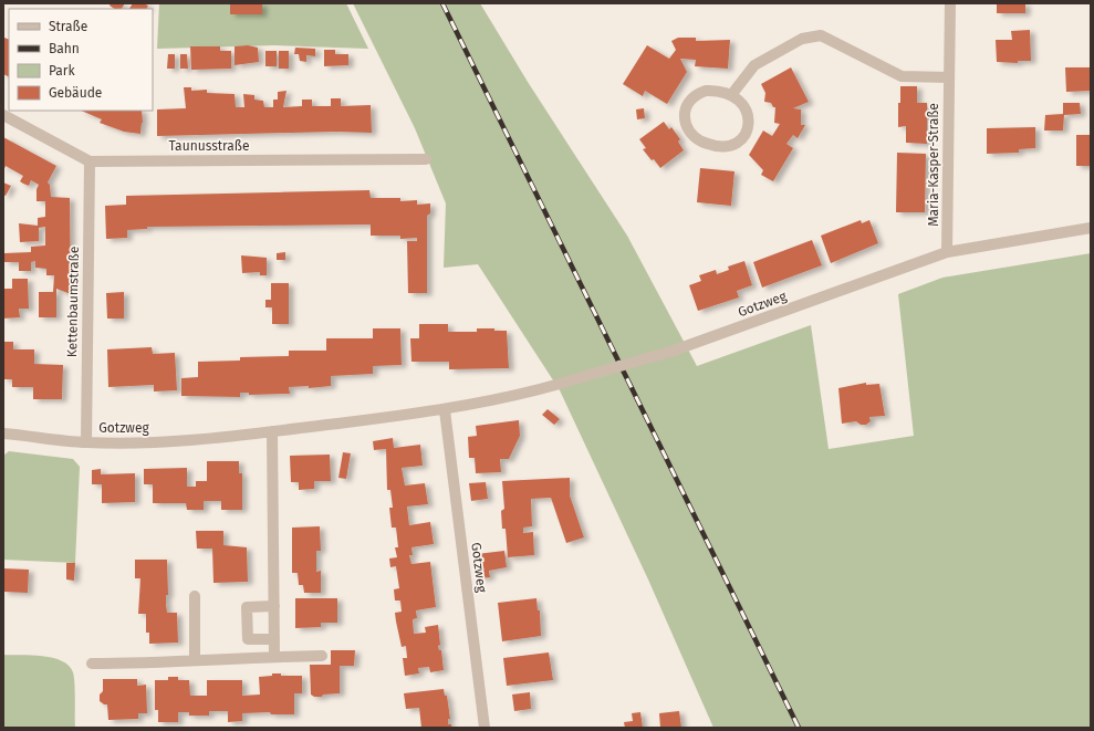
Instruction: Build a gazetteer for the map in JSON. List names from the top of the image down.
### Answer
{
  "streets": {
    "street": [
      "Taunusstraße",
      "Maria-Kasper-Straße",
      "Kettenbaumstraße",
      "Gotzweg"
    ]
  },
  "crossings": [
    ["Taunusstraße", "Kettenbaumstraße"],
    ["Maria-Kasper-Straße", "Gotzweg"],
    ["Kettenbaumstraße", "Gotzweg"]
  ],
  "legend": [
    "Straße",
    "Bahn",
    "Park",
    "Gebäude"
  ]
}
